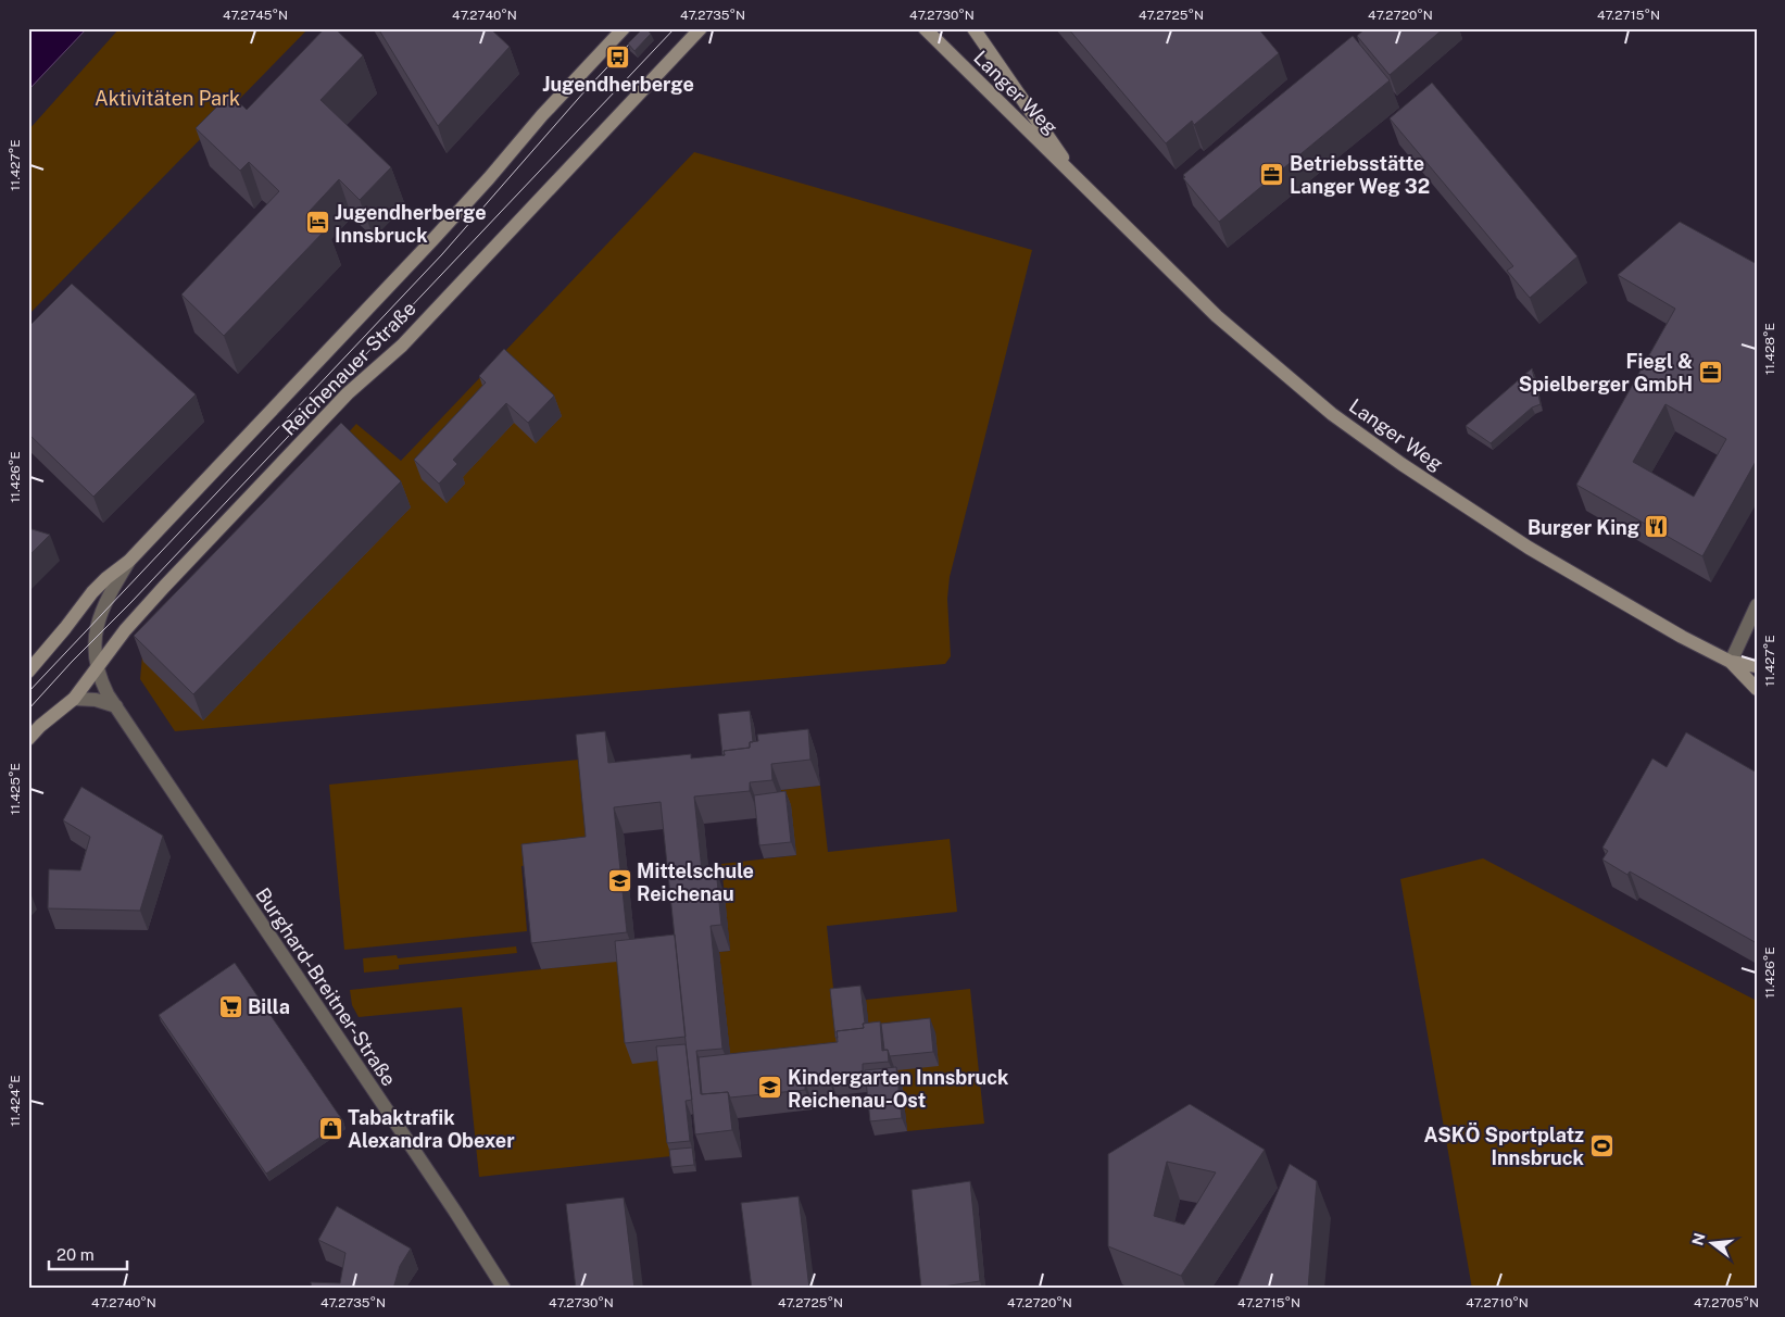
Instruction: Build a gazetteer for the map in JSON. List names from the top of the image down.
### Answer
{
  "streets": {
    "street": ["Langer Weg", "Reichenauer Straße", "Burghard-Breitner-Straße"]
  },
  "crossings": [
    ["Reichenauer Straße", "Burghard-Breitner-Straße"]
  ],
  "parks": ["Aktivitäten Park"],
  "places": {
    "bus stop": ["Jugendherberge"],
    "office": ["Betriebsstätte Langer Weg 32", "Fiegl & Spielberger GmbH"],
    "hotel": ["Jugendherberge Innsbruck"],
    "restaurant": ["Burger King"],
    "school or university": ["Mittelschule Reichenau", "Kindergarten Innsbruck Reichenau-Ost"],
    "supermarket": ["Billa"],
    "shop": ["Tabaktrafik Alexandra Obexer"],
    "sports": ["ASKÖ Sportplatz Innsbruck"]
  },
  "scale_bar": "20 m",
  "north": "left",
  "coordinates": [
    "47.2745°N",
    "47.2740°N",
    "47.2735°N",
    "47.2730°N",
    "47.2725°N",
    "47.2720°N",
    "47.2715°N",
    "11.427°E",
    "11.428°E",
    "11.426°E",
    "11.425°E",
    "11.424°E",
    "47.2710°N",
    "47.2705°N"
  ]
}
